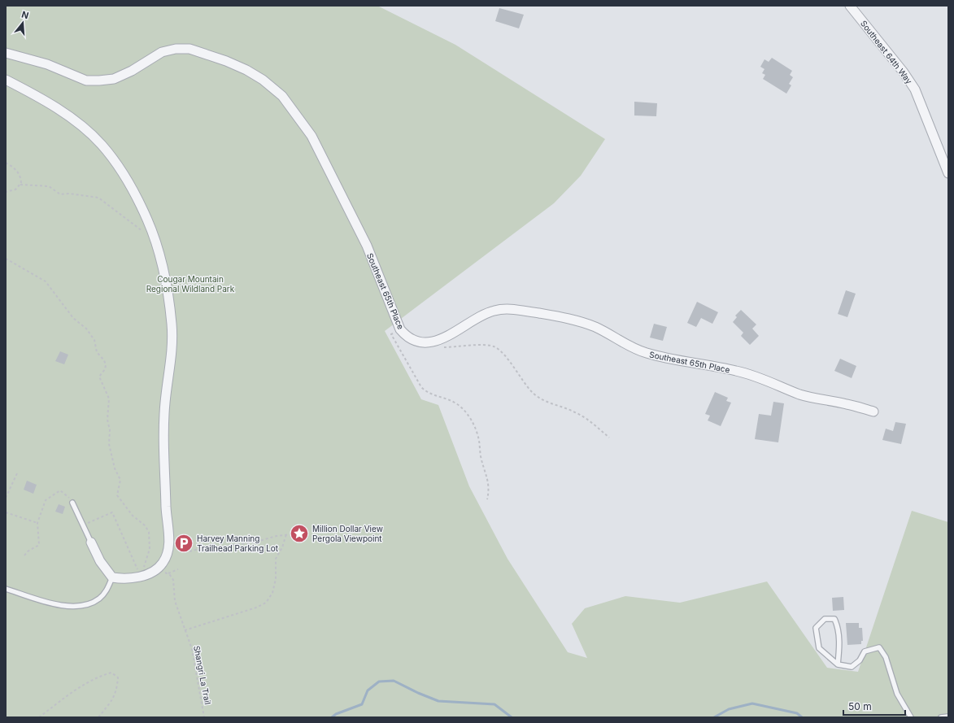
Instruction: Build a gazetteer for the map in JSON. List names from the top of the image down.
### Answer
{
  "streets": {
    "street": ["Southeast 64th Way", "Southeast 65th Place"],
    "path": ["Shangri La Trail"]
  },
  "parks": ["Cougar Mountain Regional Wildland Park"],
  "places": {
    "place": ["Million Dollar View Pergola Viewpoint"],
    "parking": ["Harvey Manning Trailhead Parking Lot"]
  },
  "scale_bar": "50 m",
  "north": "top"
}
